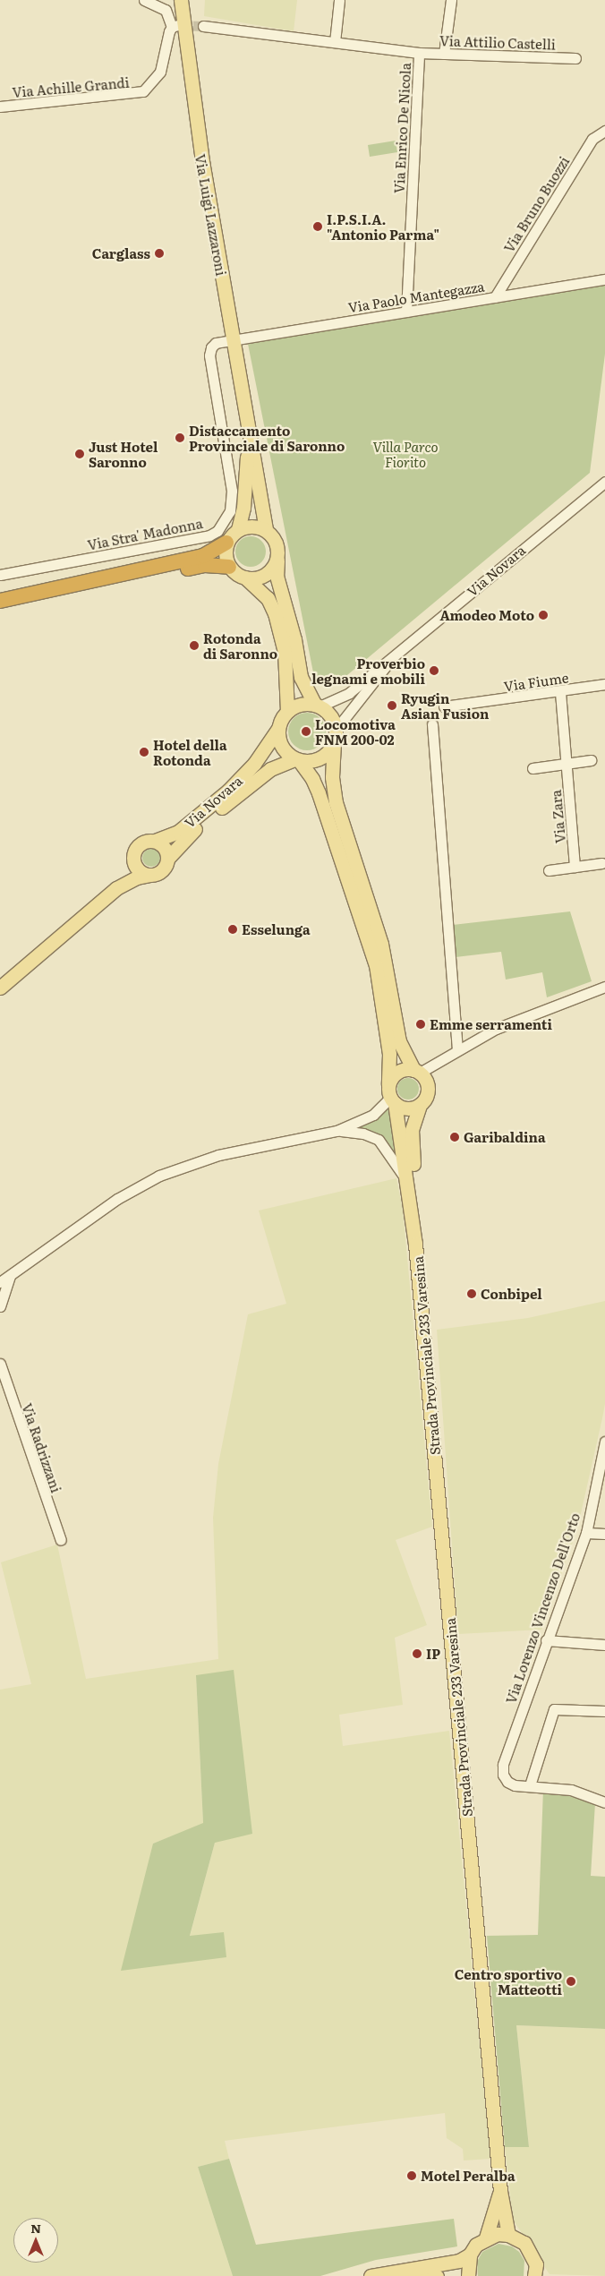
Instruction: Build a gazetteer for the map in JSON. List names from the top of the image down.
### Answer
{
  "streets": {
    "main road": ["Via Luigi Lazzaroni", "Via Novara", "Strada Provinciale 233 Varesina"],
    "street": [
      "Via Attilio Castelli",
      "Via Achille Grandi",
      "Via Enrico De Nicola",
      "Via Bruno Buozzi",
      "Via Paolo Mantegazza",
      "Via Stra' Madonna",
      "Via Fiume",
      "Via Zara",
      "Via Radrizzani",
      "Via Lorenzo Vincenzo Dell'Orto"
    ]
  },
  "crossings": [
    ["Via Attilio Castelli", "Via Enrico De Nicola"],
    ["Via Enrico De Nicola", "Via Paolo Mantegazza"],
    ["Via Bruno Buozzi", "Via Paolo Mantegazza"],
    ["Via Luigi Lazzaroni", "Via Paolo Mantegazza"],
    ["Via Luigi Lazzaroni", "Via Stra' Madonna"],
    ["Via Paolo Mantegazza", "Via Stra' Madonna"],
    ["Via Fiume", "Via Zara"]
  ],
  "parks": ["Villa Parco Fiorito"],
  "places": [
    "I.P.S.I.A. \"Antonio Parma\"",
    "Carglass",
    "Distaccamento Provinciale di Saronno",
    "Just Hotel Saronno",
    "Amodeo Moto",
    "Rotonda di Saronno",
    "Proverbio legnami e mobili",
    "Ryugin Asian Fusion",
    "Locomotiva FNM 200-02",
    "Hotel della Rotonda",
    "Esselunga",
    "Emme serramenti",
    "Garibaldina",
    "Conbipel",
    "IP",
    "Centro sportivo Matteotti",
    "Motel Peralba"
  ],
  "north": "top"
}
